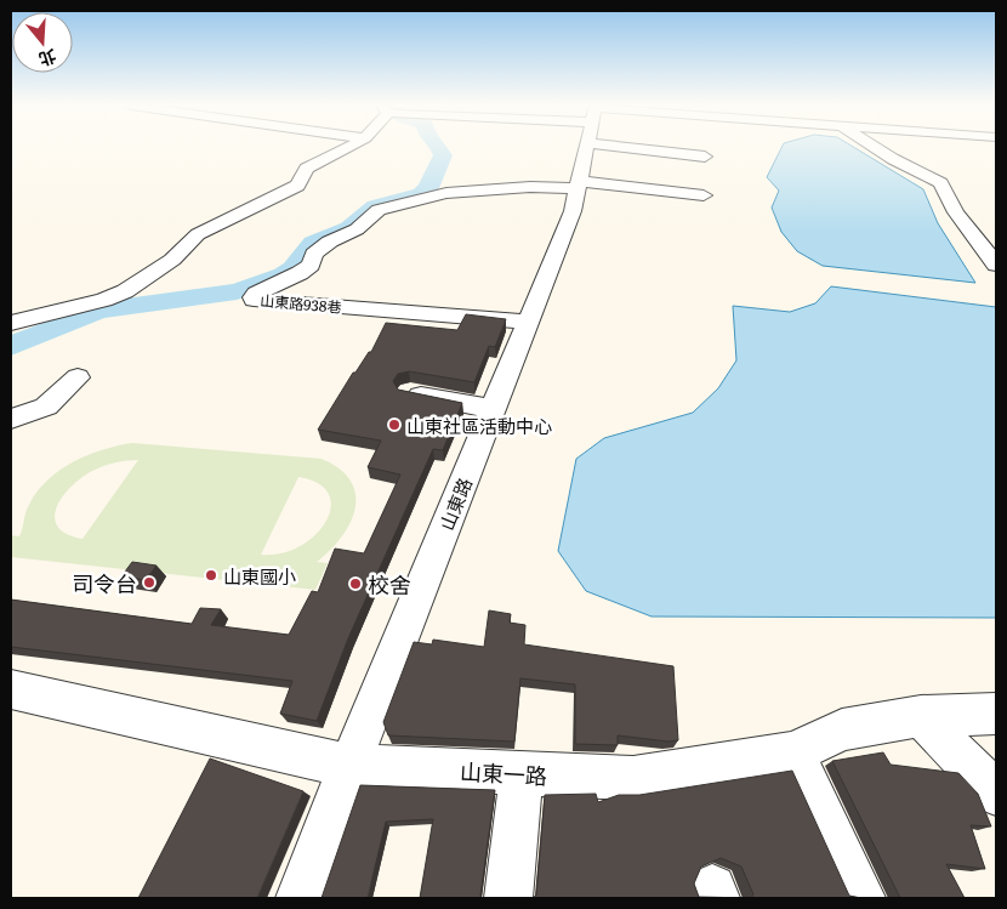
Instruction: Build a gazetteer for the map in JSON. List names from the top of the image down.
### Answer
{
  "streets": {
    "street": ["山東路938巷", "山東路", "山東一路"]
  },
  "crossings": [
    ["山東路938巷", "山東路"],
    ["山東路", "山東一路"]
  ],
  "places": [
    "山東社區活動中心",
    "山東國小",
    "司令台",
    "校舍"
  ],
  "north": "bottom"
}
